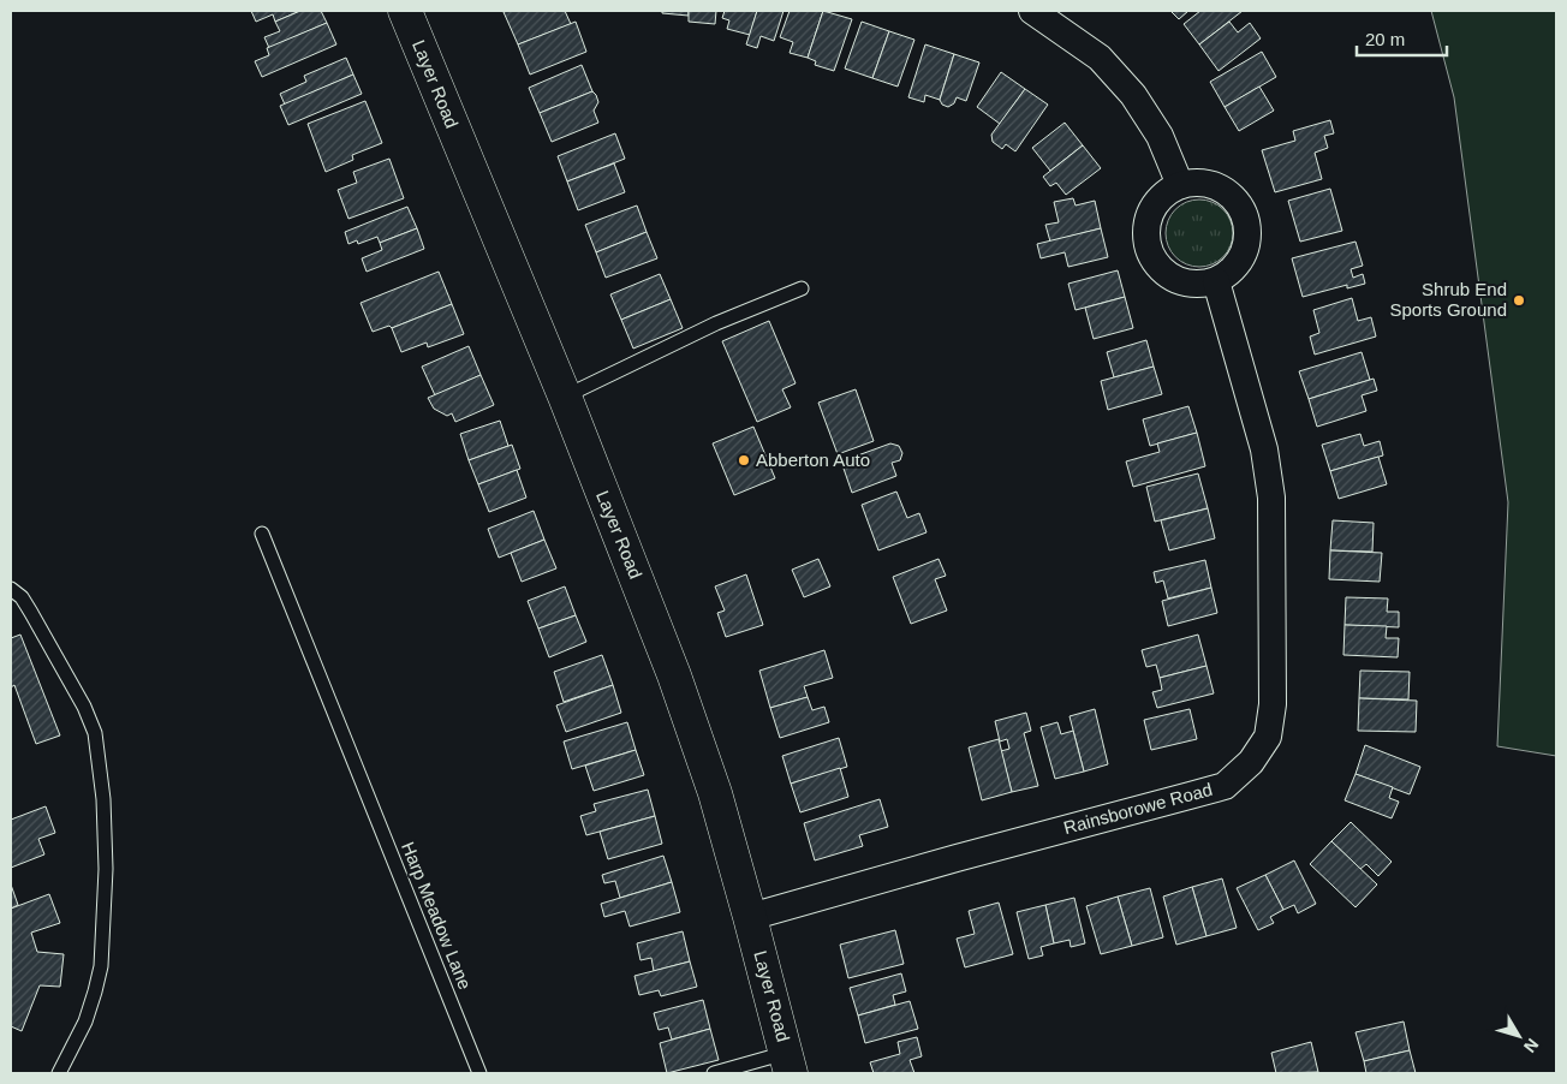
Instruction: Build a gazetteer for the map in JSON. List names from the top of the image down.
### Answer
{
  "streets": {
    "main road": ["Layer Road"],
    "street": ["Rainsborowe Road"],
    "lane": ["Harp Meadow Lane"]
  },
  "crossings": [
    ["Layer Road", "Rainsborowe Road"]
  ],
  "places": ["Shrub End Sports Ground", "Abberton Auto"],
  "scale_bar": "20 m",
  "north": "bottom right"
}
